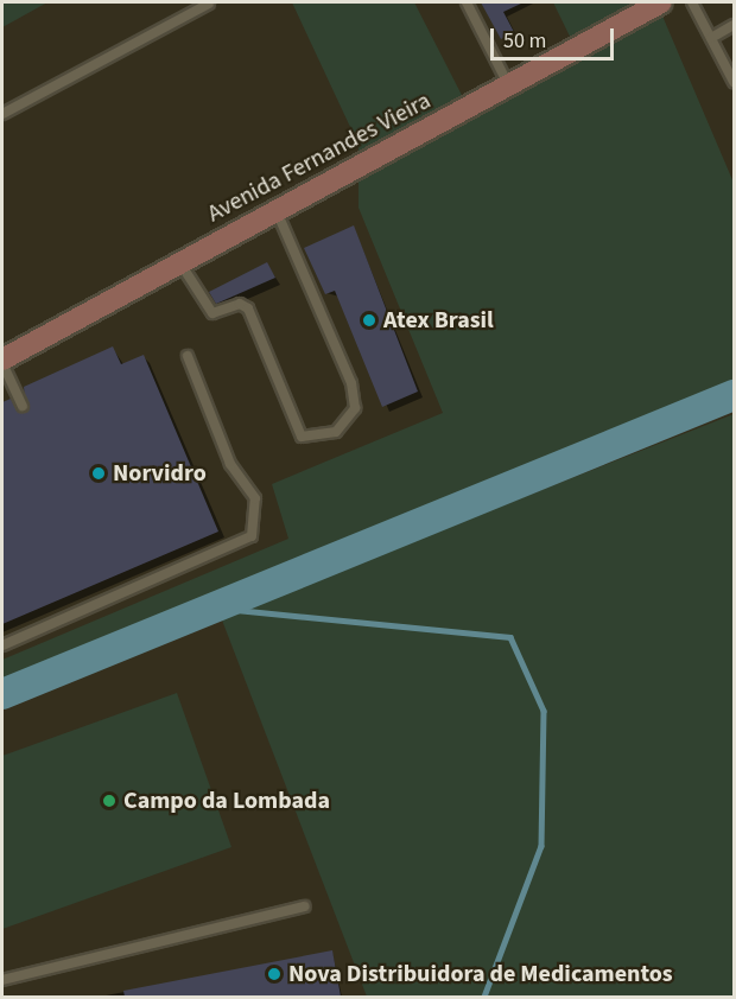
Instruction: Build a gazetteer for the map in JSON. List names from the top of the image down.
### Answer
{
  "streets": {
    "main road": ["Avenida Fernandes Vieira"]
  },
  "places": [
    "Atex Brasil",
    "Norvidro",
    "Campo da Lombada",
    "Nova Distribuidora de Medicamentos"
  ],
  "scale_bar": "50 m"
}
